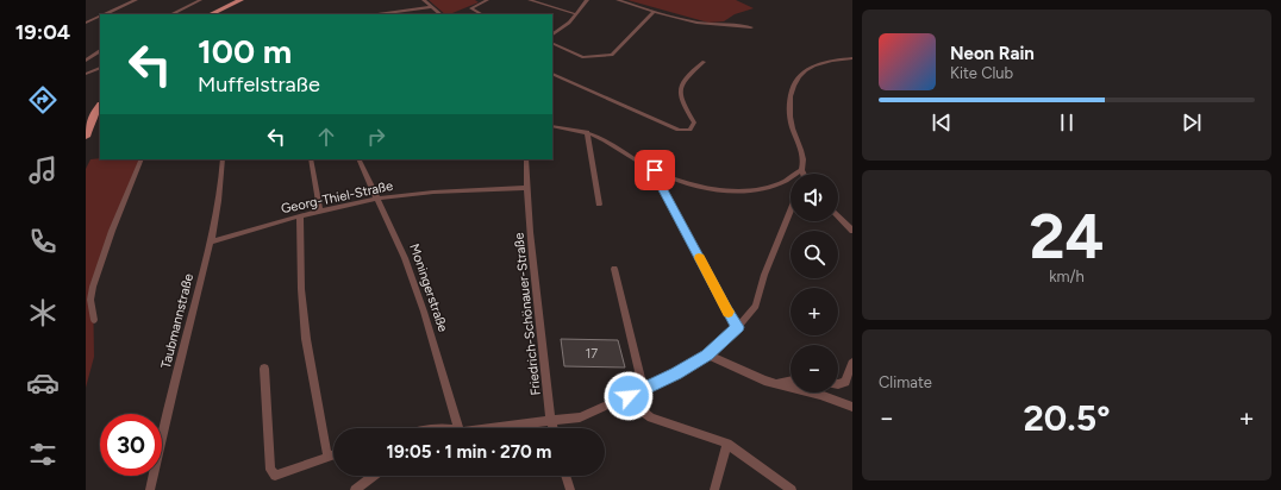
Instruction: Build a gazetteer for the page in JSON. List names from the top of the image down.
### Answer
{
  "streets": {
    "street": [
      "Georg-Thiel-Straße",
      "Moningerstraße",
      "Friedrich-Schönauer-Straße",
      "Taubmannstraße"
    ]
  },
  "crossings": [
    ["Georg-Thiel-Straße", "Moningerstraße"],
    ["Georg-Thiel-Straße", "Friedrich-Schönauer-Straße"],
    ["Georg-Thiel-Straße", "Taubmannstraße"]
  ],
  "house_numbers": ["17"],
  "page": {
    "tabs": "19:04",
    "turn": ["100 m", "Muffelstraße"],
    "song": ["Neon Rain", "Kite Club"],
    "tile": [
      ["24", "km/h"],
      "Climate"
    ],
    "map_buttons": ["+", "−"],
    "heat": ["−", "20.5°", "+"],
    "limit": "30",
    "trip": "19:05 · 1 min · 270 m"
  }
}
